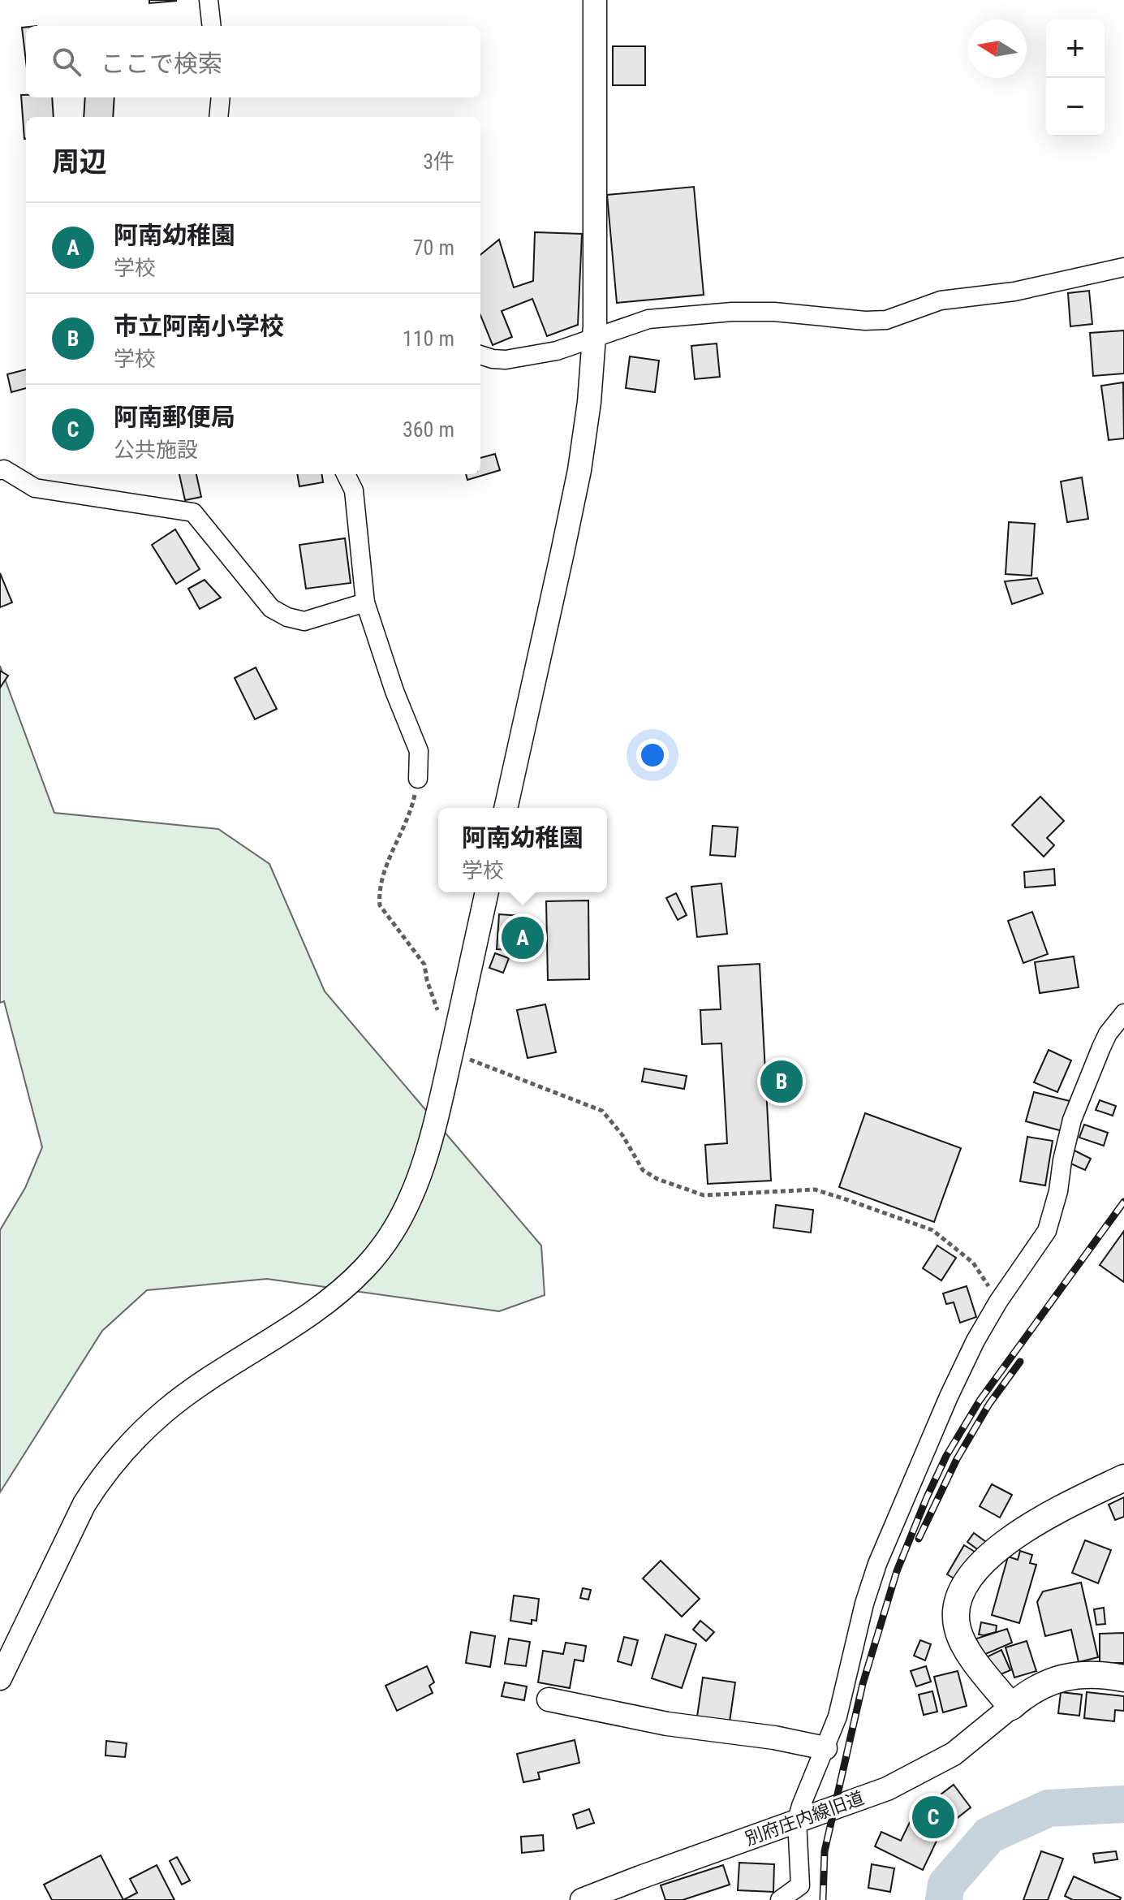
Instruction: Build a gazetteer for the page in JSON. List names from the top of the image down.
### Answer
{
  "streets": {
    "street": ["別府庄内線旧道"]
  },
  "north": "left",
  "page": {
    "map_buttons": ["+", "−"],
    "search": "ここで検索",
    "heading": ["周辺", "3件"],
    "list": [
      {
        "mark": "A",
        "name": "阿南幼稚園",
        "note": "学校",
        "value": "70 m"
      },
      {
        "mark": "B",
        "name": "市立阿南小学校",
        "note": "学校",
        "value": "110 m"
      },
      {
        "mark": "C",
        "name": "阿南郵便局",
        "note": "公共施設",
        "value": "360 m"
      }
    ],
    "popup": ["阿南幼稚園", "学校"],
    "pins": ["A", "B", "C"]
  }
}
